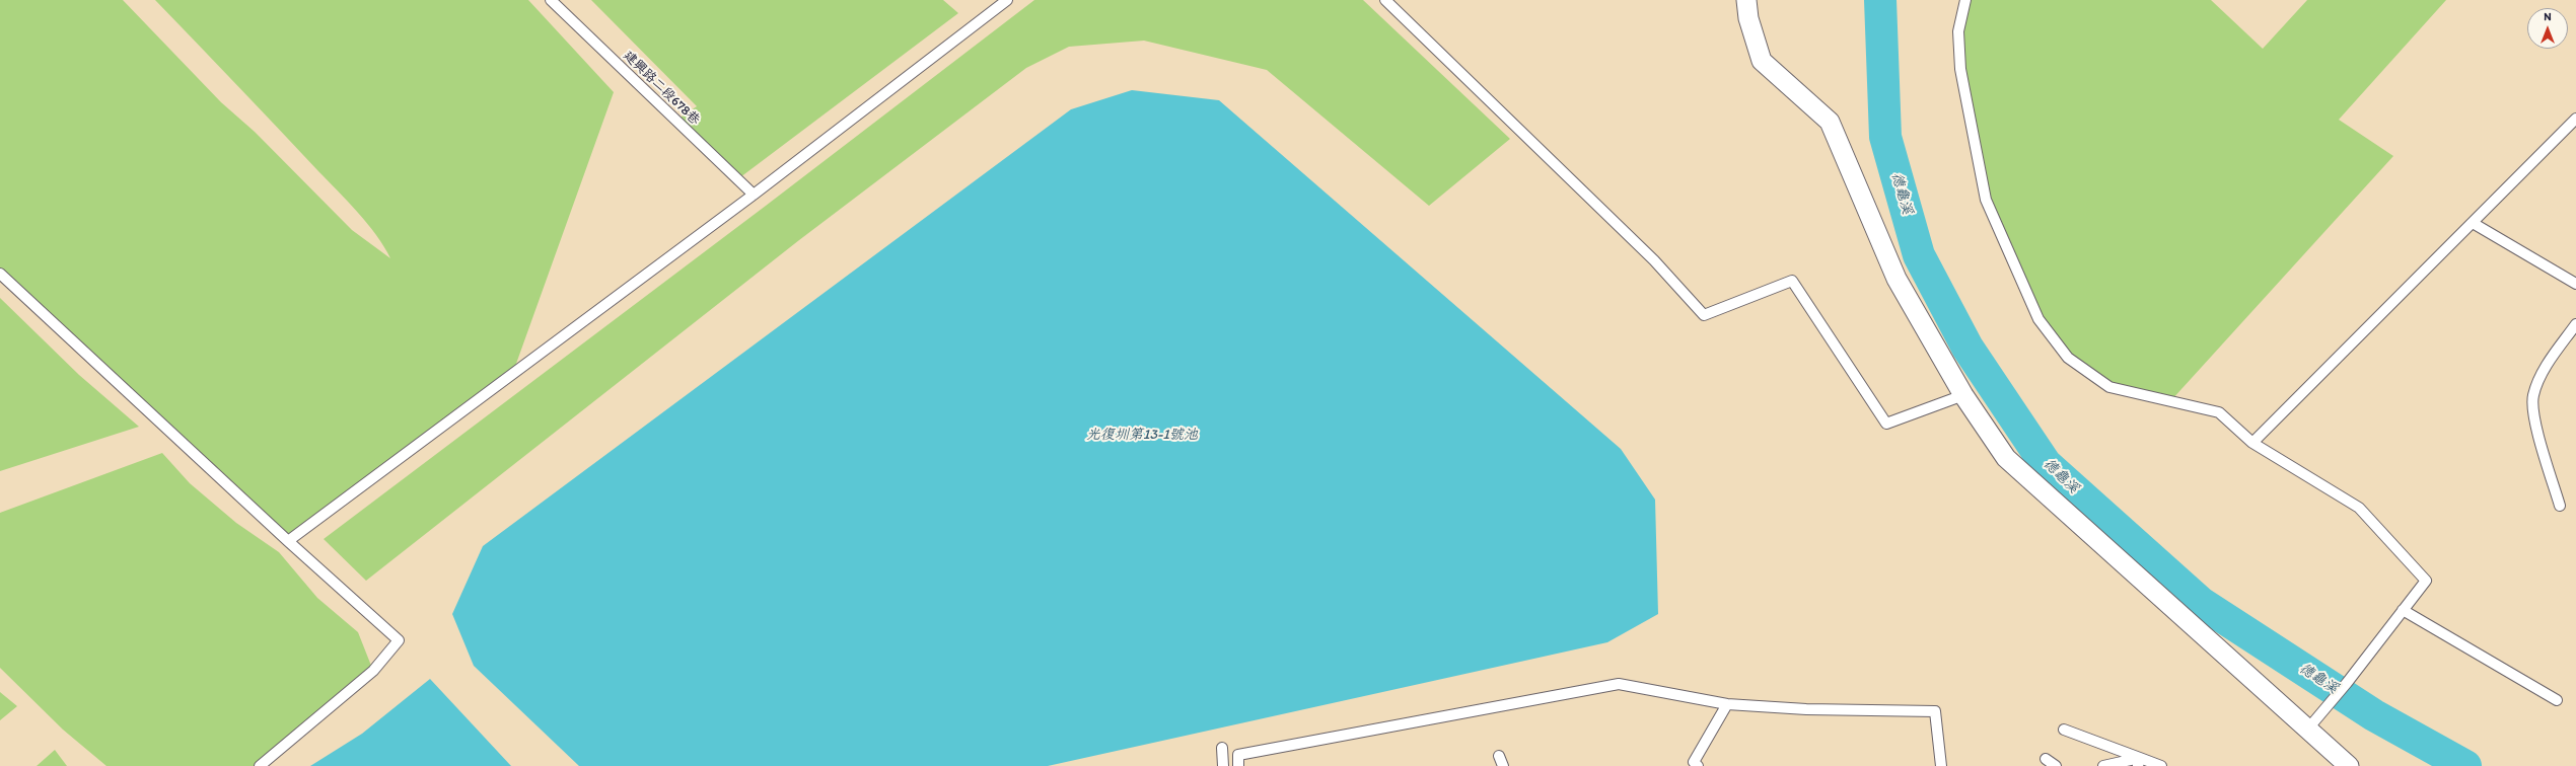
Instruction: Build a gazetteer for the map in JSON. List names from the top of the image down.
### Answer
{
  "streets": {
    "lane": ["建興路二段678巷"]
  },
  "water": ["德龜溪", "光復圳第13-1號池"],
  "north": "top"
}
